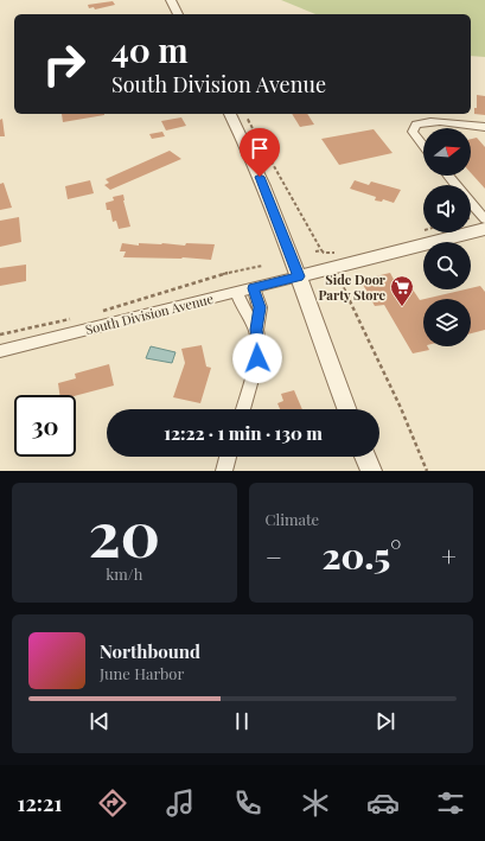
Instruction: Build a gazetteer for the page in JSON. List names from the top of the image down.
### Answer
{
  "streets": {
    "street": ["South Division Avenue"]
  },
  "places": {
    "supermarket": ["Side Door Party Store"]
  },
  "north": "right",
  "page": {
    "turn": ["40 m", "South Division Avenue"],
    "limit": "30",
    "trip": "12:22 · 1 min · 130 m",
    "tile": [
      ["20", "km/h"],
      "Climate"
    ],
    "heat": ["−", "20.5°", "+"],
    "song": ["Northbound", "June Harbor"],
    "tabs": "12:21"
  }
}
